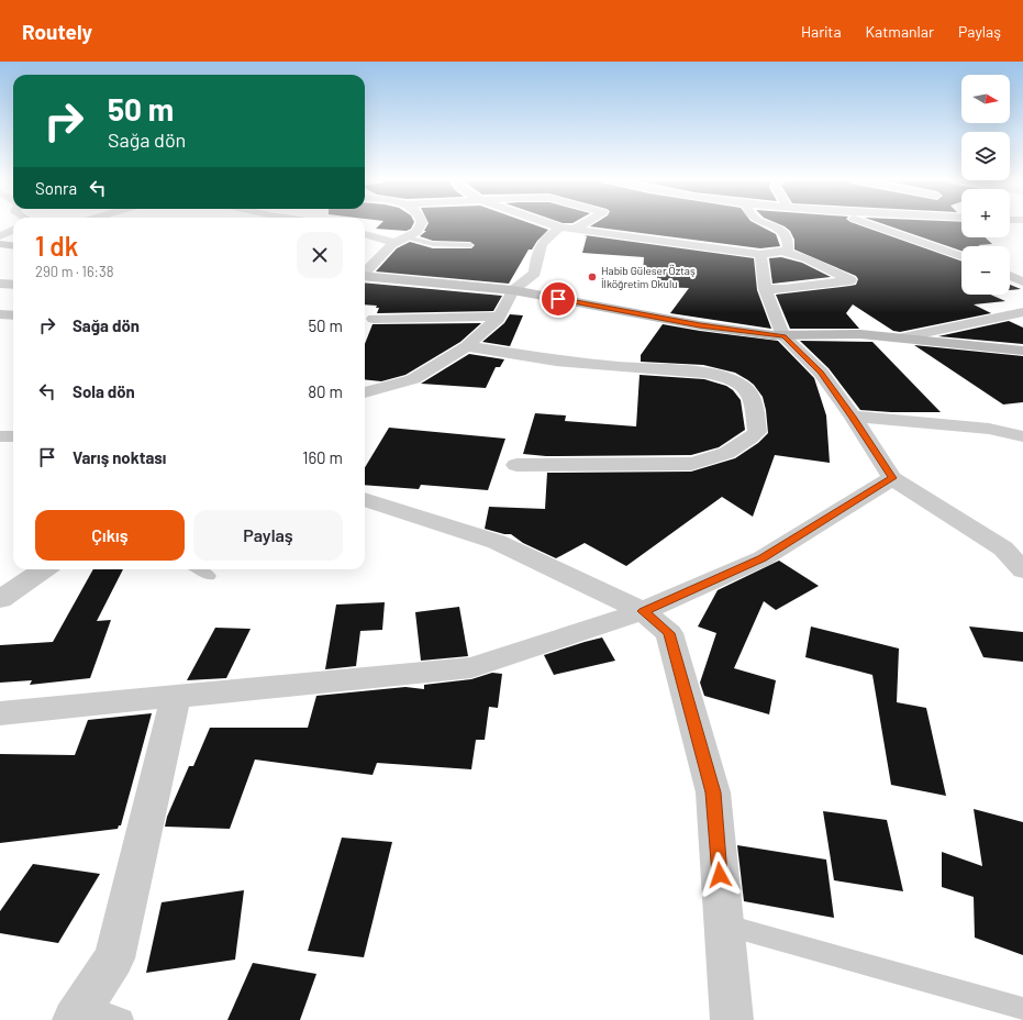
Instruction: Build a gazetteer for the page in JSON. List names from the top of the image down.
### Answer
{
  "places": ["Habib Güleser Öztaş İlköğretim Okulu"],
  "north": "right",
  "page": {
    "header": "Routely",
    "nav": ["Harita", "Katmanlar", "Paylaş"],
    "map_buttons": ["+", "−"],
    "turn": ["50 m", "Sağa dön"],
    "then": "Sonra",
    "heading": ["1 dk", "290 m · 16:38"],
    "list": [
      {
        "name": "Sağa dön",
        "value": "50 m"
      },
      {
        "name": "Sola dön",
        "value": "80 m"
      },
      {
        "name": "Varış noktası",
        "value": "160 m"
      }
    ],
    "buttons": ["Çıkış", "Paylaş"]
  }
}
